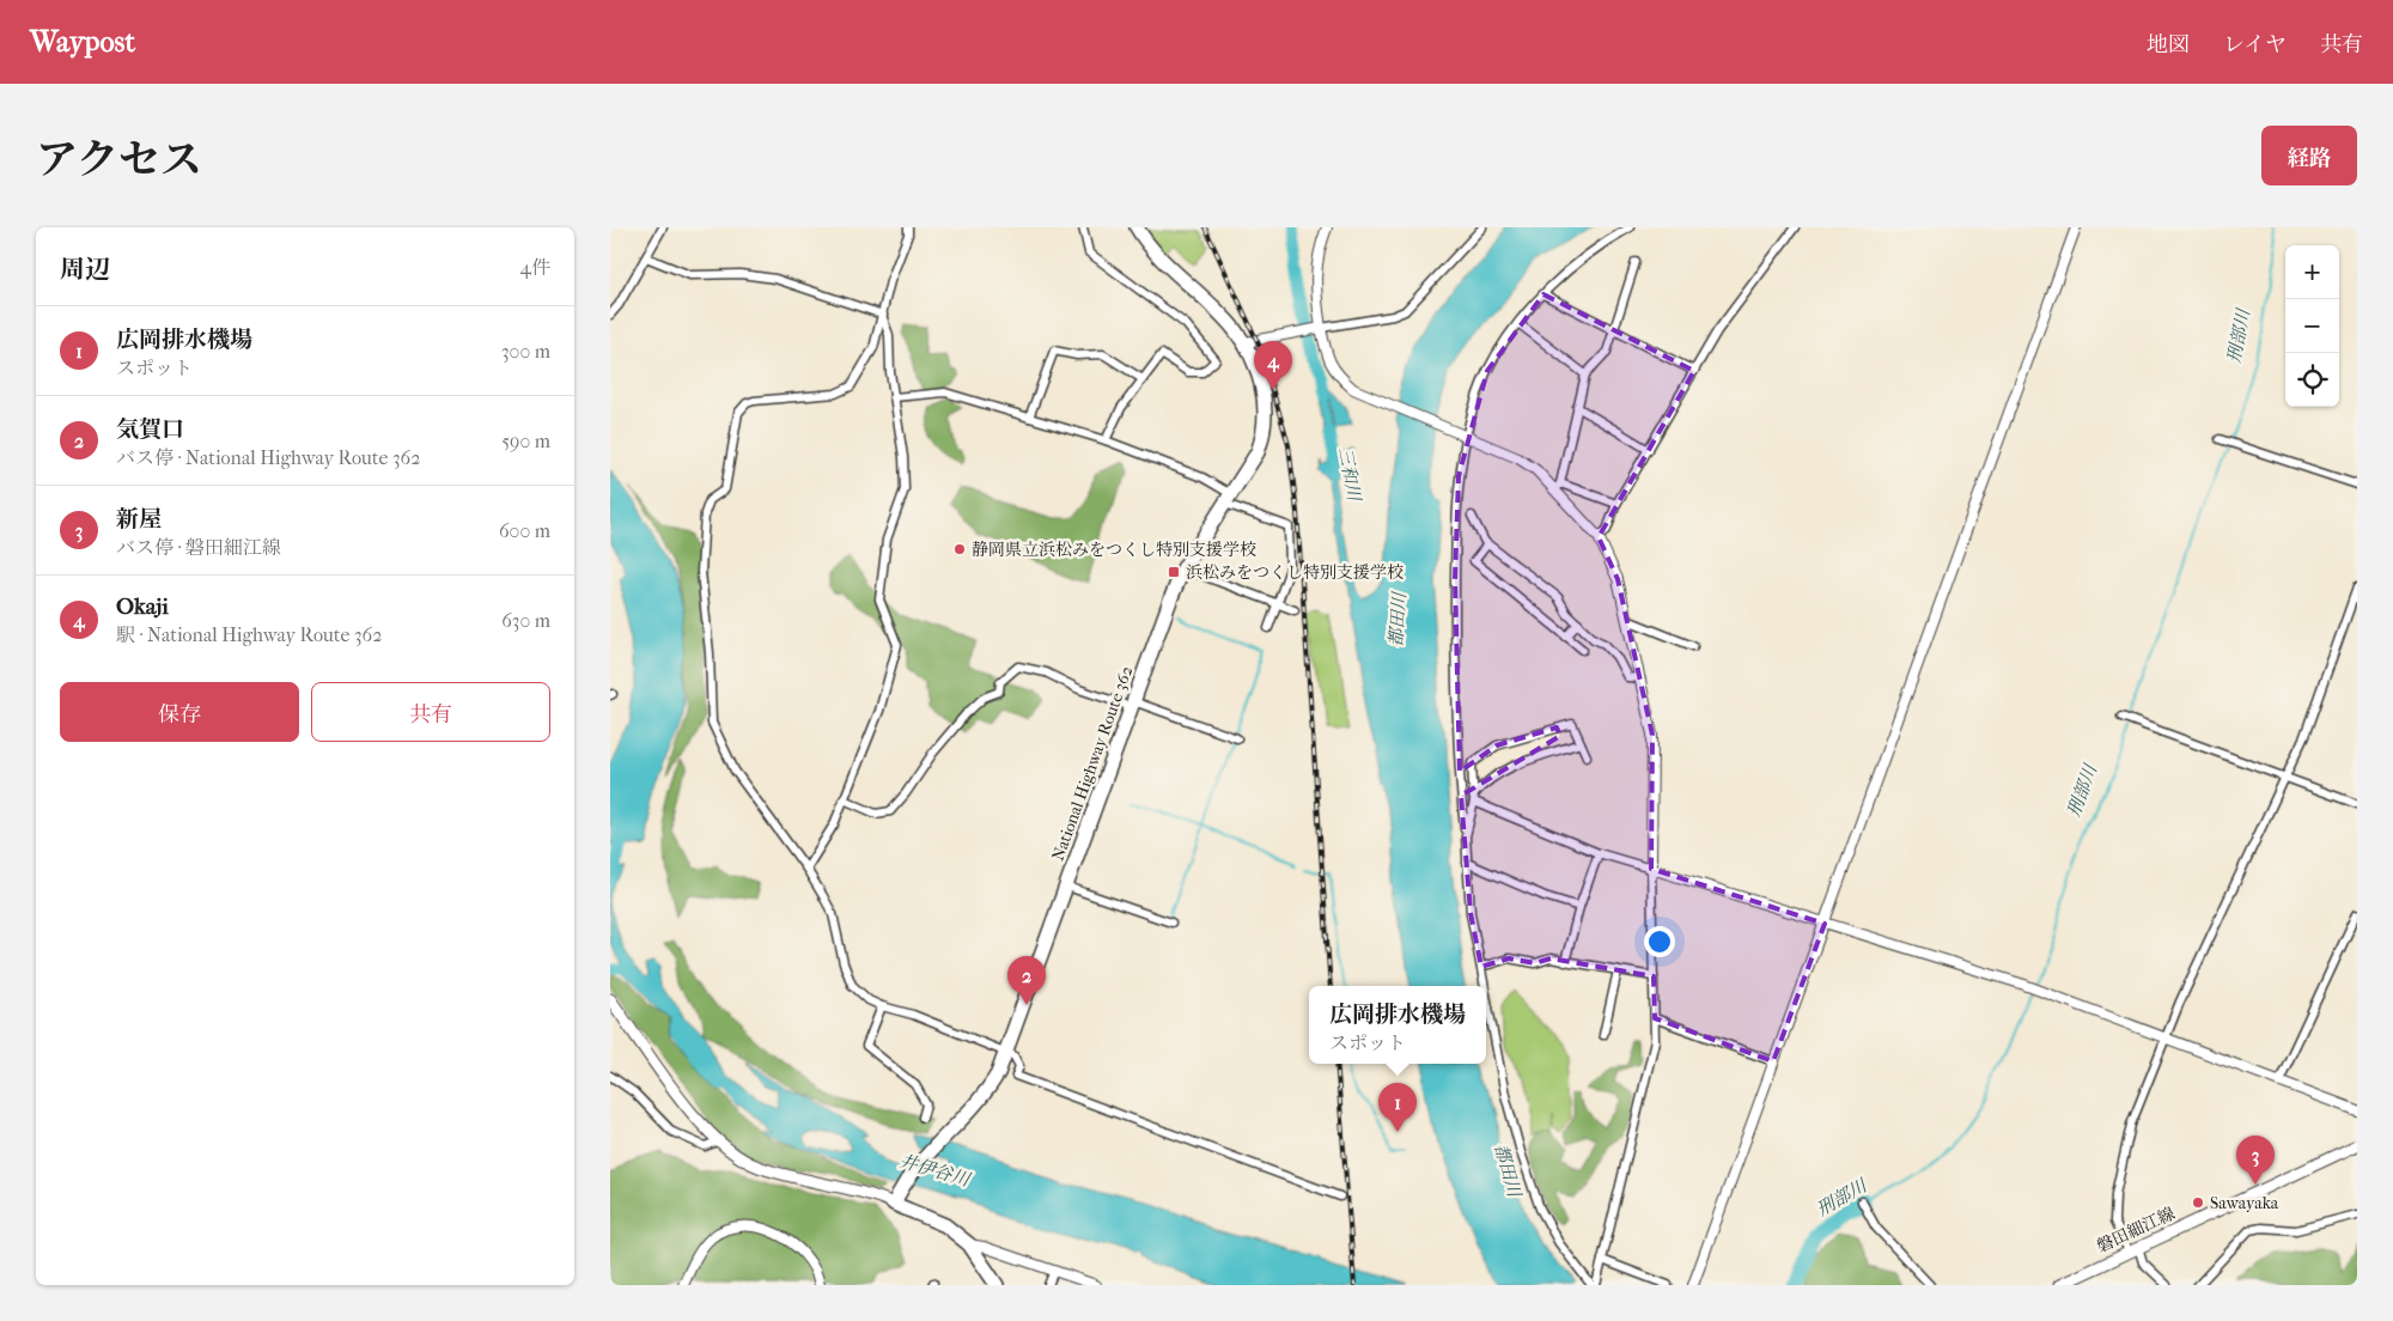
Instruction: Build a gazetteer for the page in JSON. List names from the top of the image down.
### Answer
{
  "streets": {
    "highway": ["National Highway Route 362"],
    "main road": ["磐田細江線"]
  },
  "water": [
    "刑部川",
    "三和川",
    "都田川",
    "井伊谷川"
  ],
  "places": {
    "other": ["静岡県立浜松みをつくし特別支援学校", "Sawayaka"],
    "transit": ["浜松みをつくし特別支援学校"]
  },
  "page": {
    "header": "Waypost",
    "nav": ["地図", "レイヤ", "共有"],
    "title": "アクセス",
    "buttons": [
      "経路",
      ["保存", "共有"]
    ],
    "heading": ["周辺", "4件"],
    "map_buttons": ["+", "−"],
    "list": [
      {
        "mark": "1",
        "name": "広岡排水機場",
        "note": "スポット",
        "value": "300 m"
      },
      {
        "mark": "2",
        "name": "気賀口",
        "note": "バス停 · National Highway Route 362",
        "value": "590 m"
      },
      {
        "mark": "3",
        "name": "新屋",
        "note": "バス停 · 磐田細江線",
        "value": "600 m"
      },
      {
        "mark": "4",
        "name": "Okaji",
        "note": "駅 · National Highway Route 362",
        "value": "630 m"
      }
    ],
    "pins": [
      "4",
      "2",
      "1",
      "3"
    ],
    "popup": ["広岡排水機場", "スポット"]
  }
}
